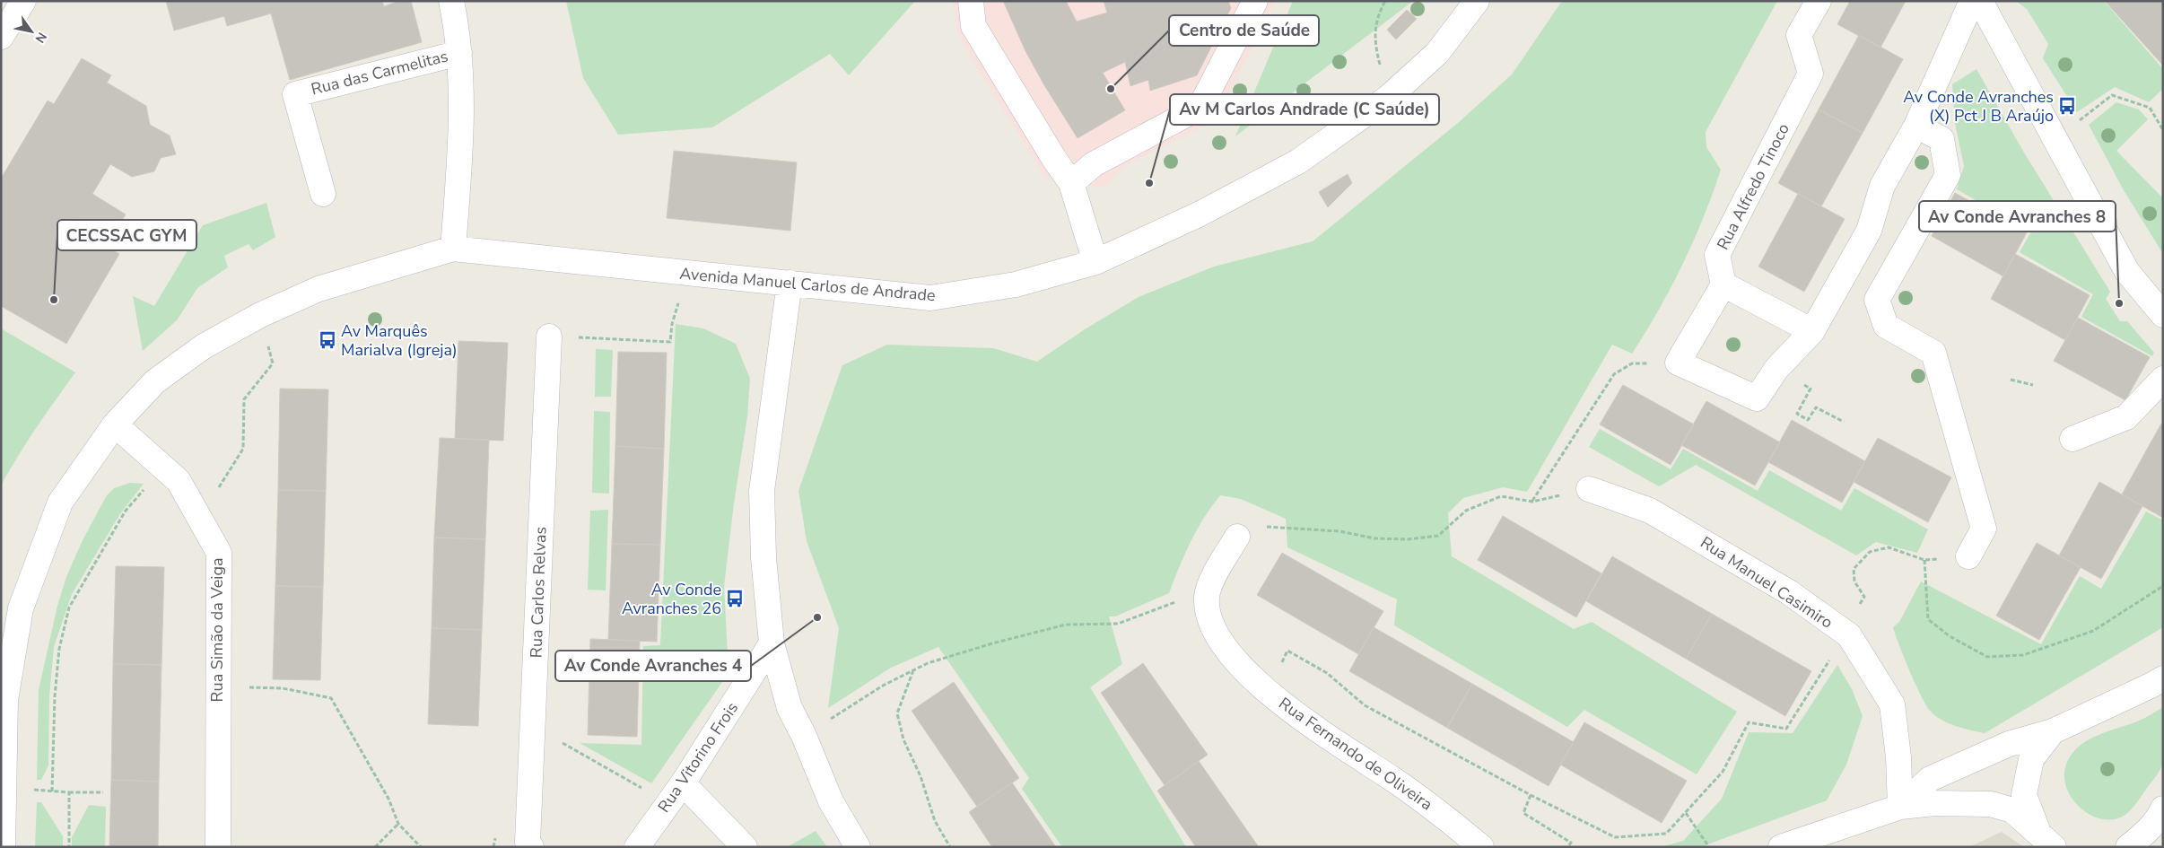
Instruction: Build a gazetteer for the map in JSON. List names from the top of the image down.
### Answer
{
  "streets": {
    "street": [
      "Rua das Carmelitas",
      "Rua Alfredo Tinoco",
      "Avenida Manuel Carlos de Andrade",
      "Rua Manuel Casimiro",
      "Rua Carlos Relvas",
      "Rua Simão da Veiga",
      "Rua Fernando de Oliveira",
      "Rua Vitorino Frois"
    ]
  },
  "places": {
    "other": [
      "Centro de Saúde",
      "Av M Carlos Andrade (C Saúde)",
      "CECSSAC GYM",
      "Av Conde Avranches 8",
      "Av Conde Avranches 4"
    ],
    "bus stop": ["Av Conde Avranches (X) Pct J B Araújo", "Av Marquês Marialva (Igreja)", "Av Conde Avranches 26"]
  },
  "north": "bottom right"
}
